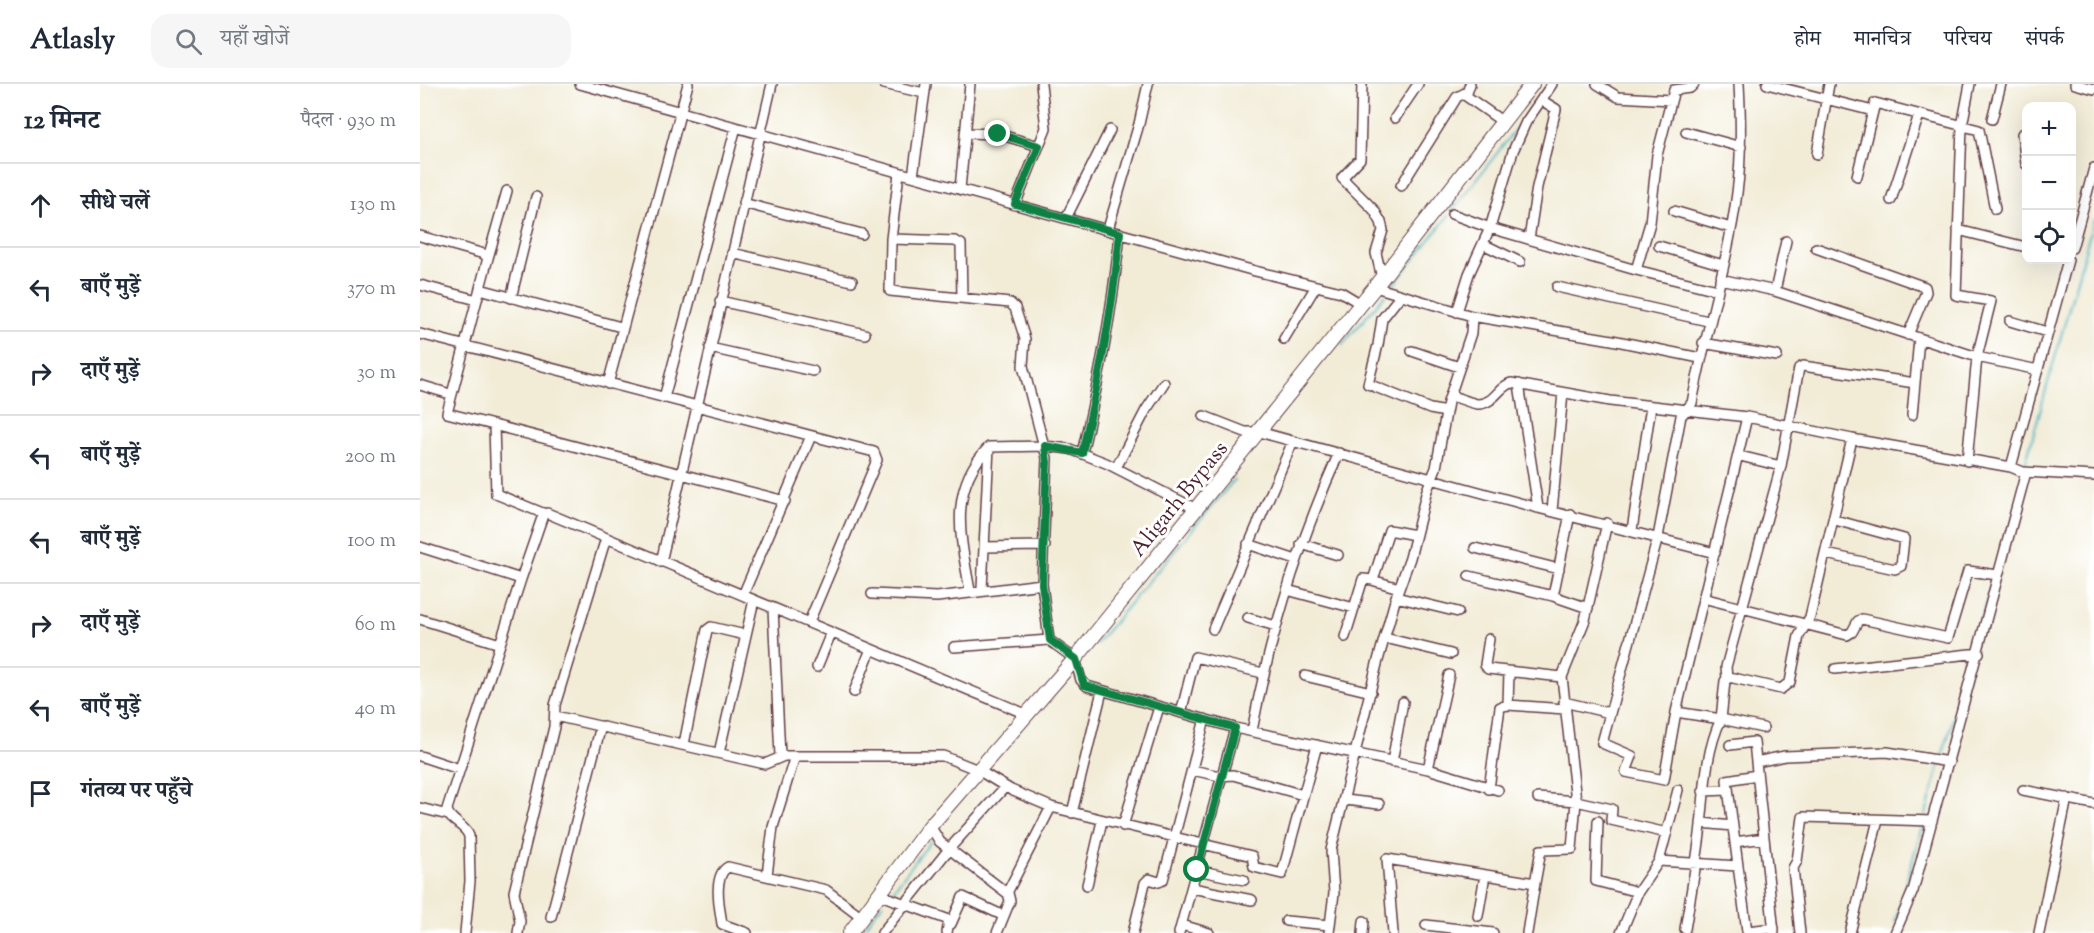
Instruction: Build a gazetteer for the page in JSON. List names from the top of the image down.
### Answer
{
  "streets": {
    "highway": ["Aligarh Bypass"]
  },
  "page": {
    "header": "Atlasly",
    "search": "यहाँ खोजें",
    "nav": [
      "होम",
      "मानचित्र",
      "परिचय",
      "संपर्क"
    ],
    "heading": ["12 मिनट", "पैदल · 930 m"],
    "map_buttons": ["+", "−"],
    "list": [
      ["सीधे चलें", "130 m"],
      ["बाएँ मुड़ें", "370 m"],
      ["दाएँ मुड़ें", "30 m"],
      ["बाएँ मुड़ें", "200 m"],
      ["बाएँ मुड़ें", "100 m"],
      ["दाएँ मुड़ें", "60 m"],
      ["बाएँ मुड़ें", "40 m"],
      "गंतव्य पर पहुँचे"
    ]
  }
}
